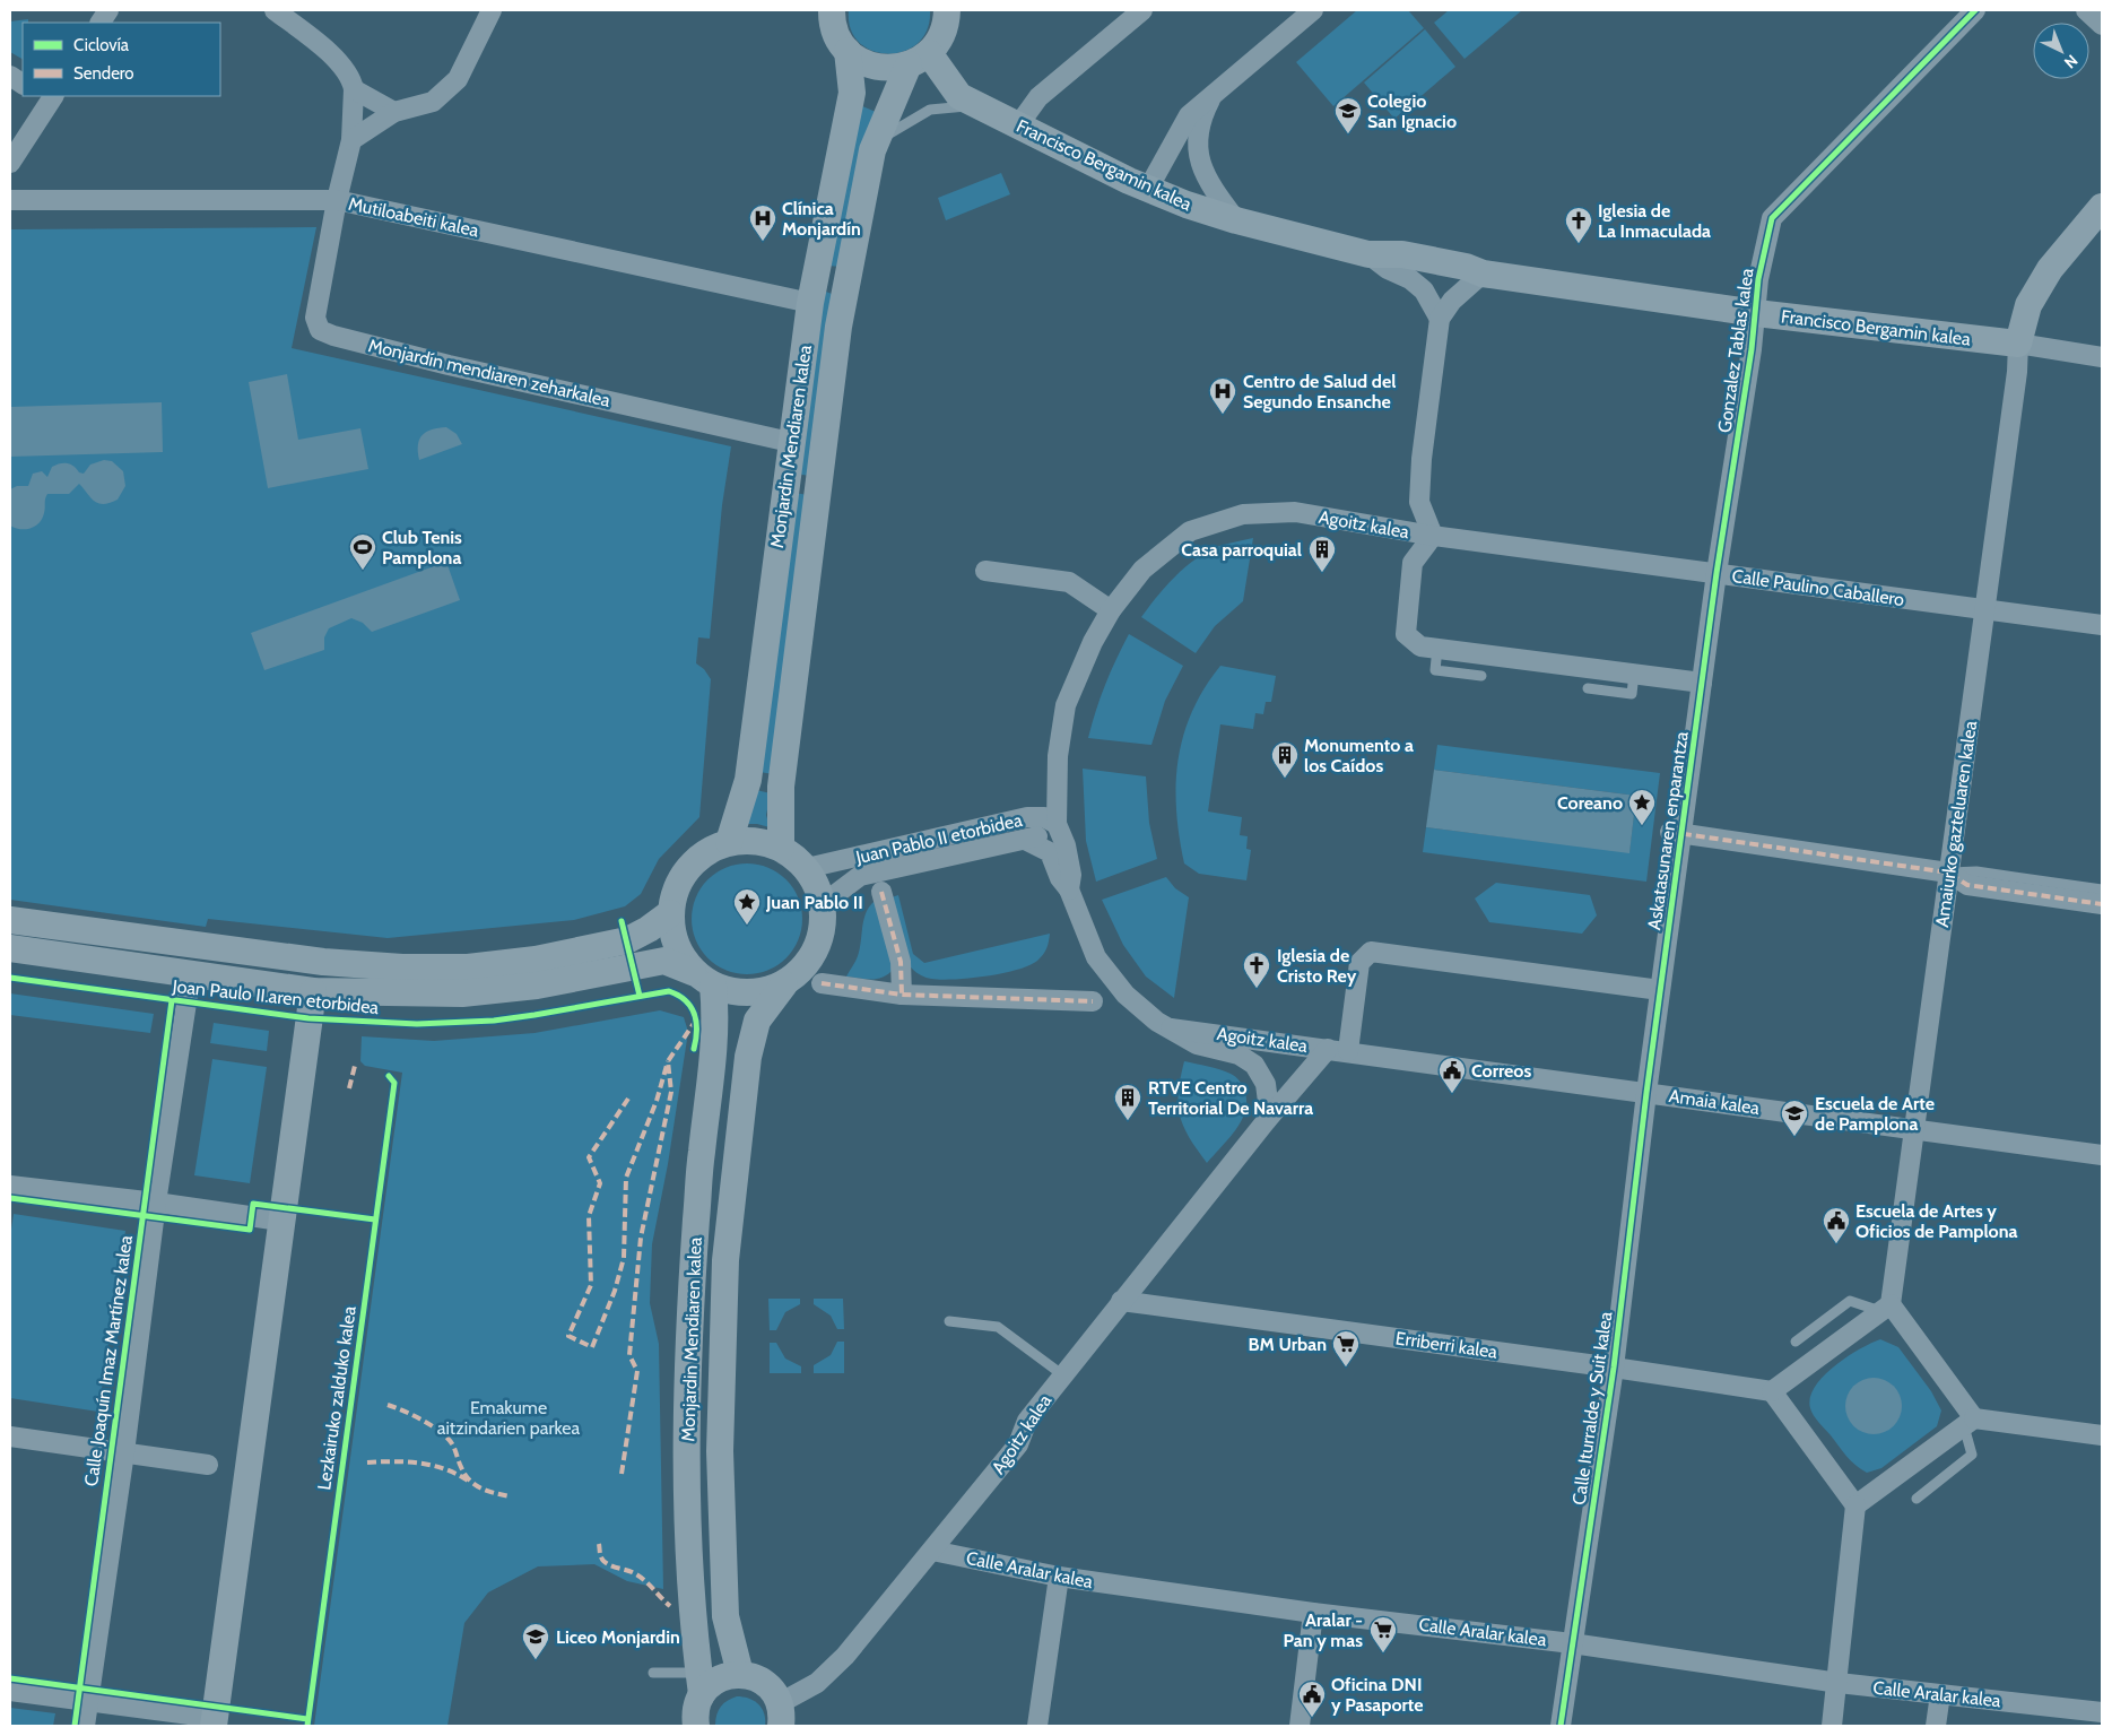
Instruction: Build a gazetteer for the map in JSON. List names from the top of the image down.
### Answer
{
  "streets": {
    "main road": ["Francisco Bergamin kalea", "Monjardin Mendiaren kalea", "Joan Paulo II.aren etorbidea"],
    "street": [
      "Mutiloabeiti kalea",
      "Gonzalez Tablas kalea",
      "Monjardín mendiaren zeharkalea",
      "Agoitz kalea",
      "Calle Paulino Caballero",
      "Amaiurko gazteluaren kalea",
      "Askatasunaren enparantza",
      "Juan Pablo II etorbidea",
      "Amaia kalea",
      "Erriberri kalea",
      "Calle Joaquín Imaz Martínez kalea",
      "Calle Iturralde y Suit kalea",
      "Calle Aralar kalea"
    ],
    "cycle path": ["Lezkairuko zalduko kalea"]
  },
  "crossings": [
    ["Francisco Bergamin kalea", "Gonzalez Tablas kalea"],
    ["Francisco Bergamin kalea", "Monjardin Mendiaren kalea"],
    ["Francisco Bergamin kalea", "Agoitz kalea"],
    ["Francisco Bergamin kalea", "Amaiurko gazteluaren kalea"],
    ["Mutiloabeiti kalea", "Monjardín mendiaren zeharkalea"],
    ["Mutiloabeiti kalea", "Monjardin Mendiaren kalea"],
    ["Gonzalez Tablas kalea", "Calle Paulino Caballero"],
    ["Gonzalez Tablas kalea", "Askatasunaren enparantza"],
    ["Monjardín mendiaren zeharkalea", "Monjardin Mendiaren kalea"],
    ["Monjardin Mendiaren kalea", "Juan Pablo II etorbidea"],
    ["Monjardin Mendiaren kalea", "Joan Paulo II.aren etorbidea"],
    ["Agoitz kalea", "Calle Paulino Caballero"],
    ["Agoitz kalea", "Juan Pablo II etorbidea"],
    ["Agoitz kalea", "Amaia kalea"],
    ["Agoitz kalea", "Erriberri kalea"],
    ["Agoitz kalea", "Calle Aralar kalea"],
    ["Calle Paulino Caballero", "Amaiurko gazteluaren kalea"],
    ["Calle Paulino Caballero", "Askatasunaren enparantza"],
    ["Amaiurko gazteluaren kalea", "Amaia kalea"],
    ["Askatasunaren enparantza", "Amaia kalea"],
    ["Askatasunaren enparantza", "Calle Iturralde y Suit kalea"],
    ["Juan Pablo II etorbidea", "Joan Paulo II.aren etorbidea"],
    ["Joan Paulo II.aren etorbidea", "Calle Joaquín Imaz Martínez kalea"],
    ["Amaia kalea", "Calle Iturralde y Suit kalea"],
    ["Erriberri kalea", "Calle Iturralde y Suit kalea"],
    ["Calle Iturralde y Suit kalea", "Calle Aralar kalea"]
  ],
  "parks": ["Emakume aitzindarien parkea"],
  "places": {
    "school or university": ["Colegio San Ignacio", "Escuela de Arte de Pamplona", "Liceo Monjardin"],
    "hospital": ["Clínica Monjardín", "Centro de Salud del Segundo Ensanche"],
    "church": ["Iglesia de La Inmaculada", "Iglesia de Cristo Rey"],
    "sports": ["Club Tenis Pamplona"],
    "building": ["Casa parroquial", "Monumento a los Caídos", "RTVE Centro Territorial De Navarra"],
    "place": ["Coreano", "Juan Pablo II"],
    "public building": ["Correos", "Escuela de Artes y Oficios de Pamplona", "Oficina DNI y Pasaporte"],
    "supermarket": ["BM Urban", "Aralar - Pan y mas"]
  },
  "legend": ["Ciclovía", "Sendero"],
  "north": "bottom right"
}
